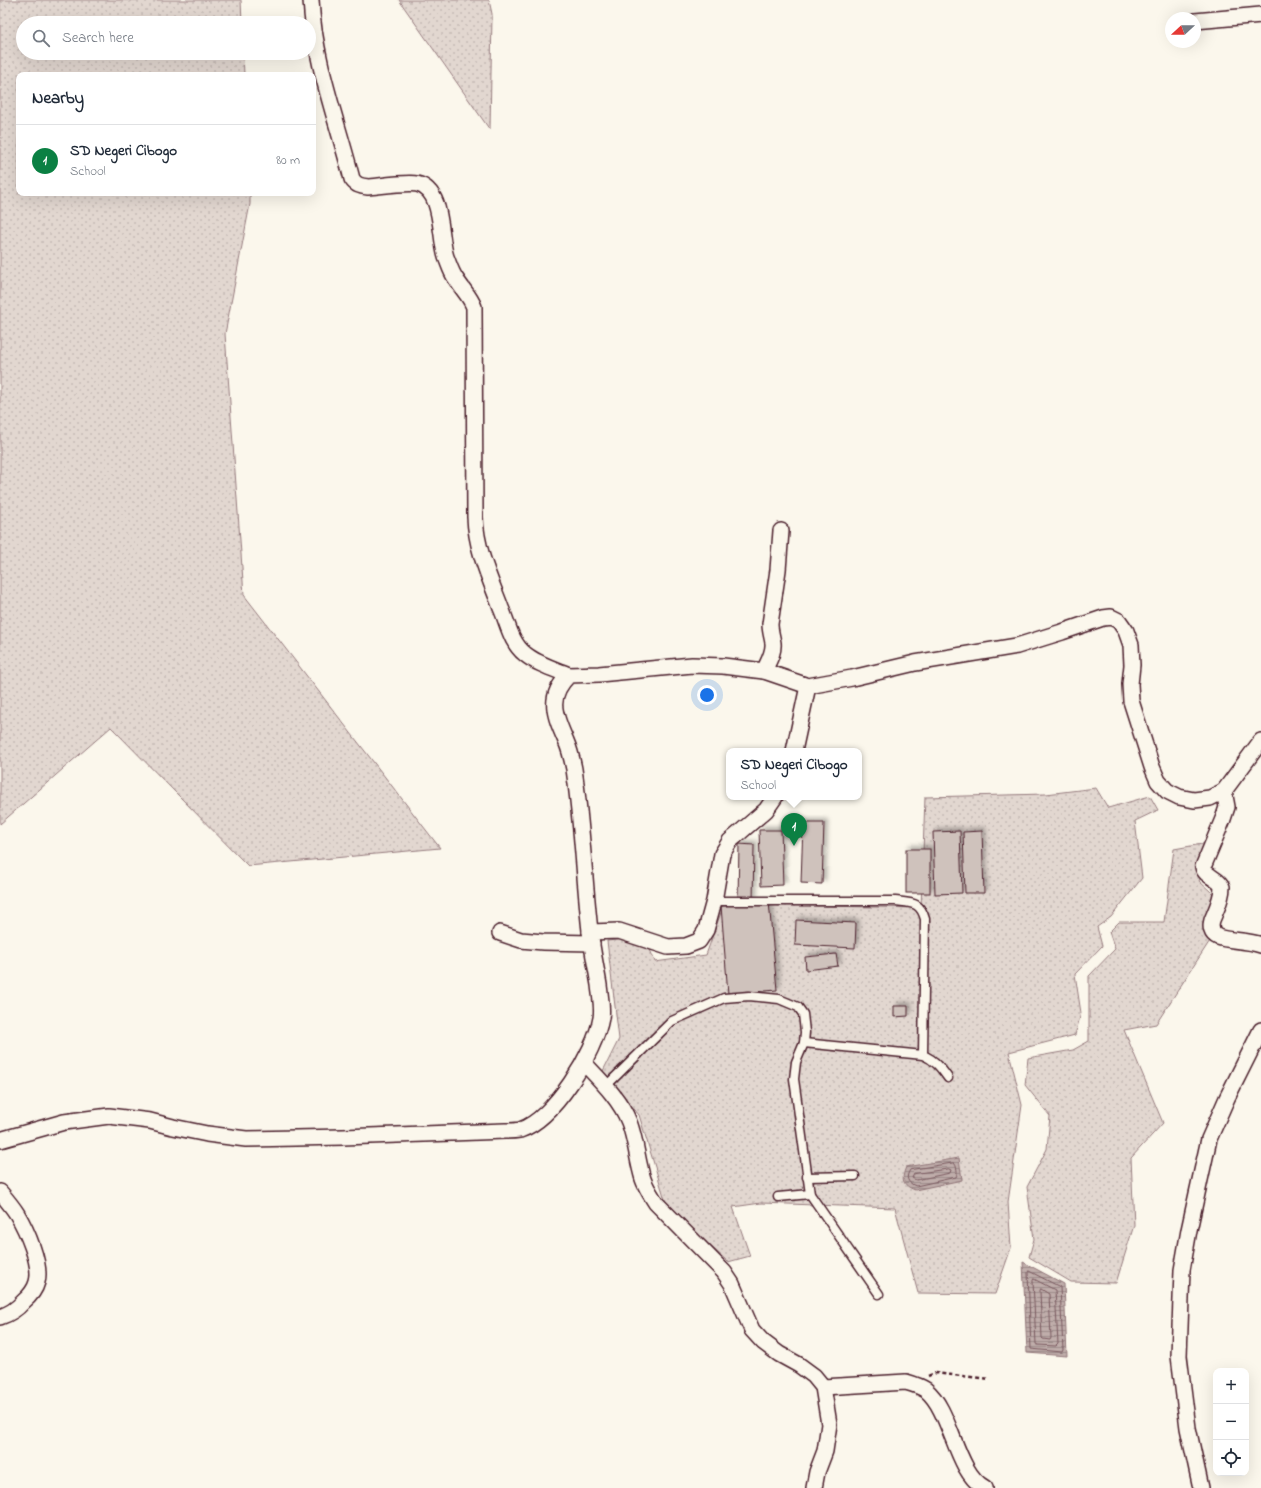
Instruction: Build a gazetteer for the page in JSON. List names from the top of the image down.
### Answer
{
  "north": "left",
  "page": {
    "search": "Search here",
    "heading": "Nearby",
    "list": [
      {
        "mark": "1",
        "name": "SD Negeri Cibogo",
        "note": "School",
        "value": "80 m"
      }
    ],
    "popup": ["SD Negeri Cibogo", "School"],
    "pins": "1",
    "map_buttons": ["+", "−"]
  }
}
